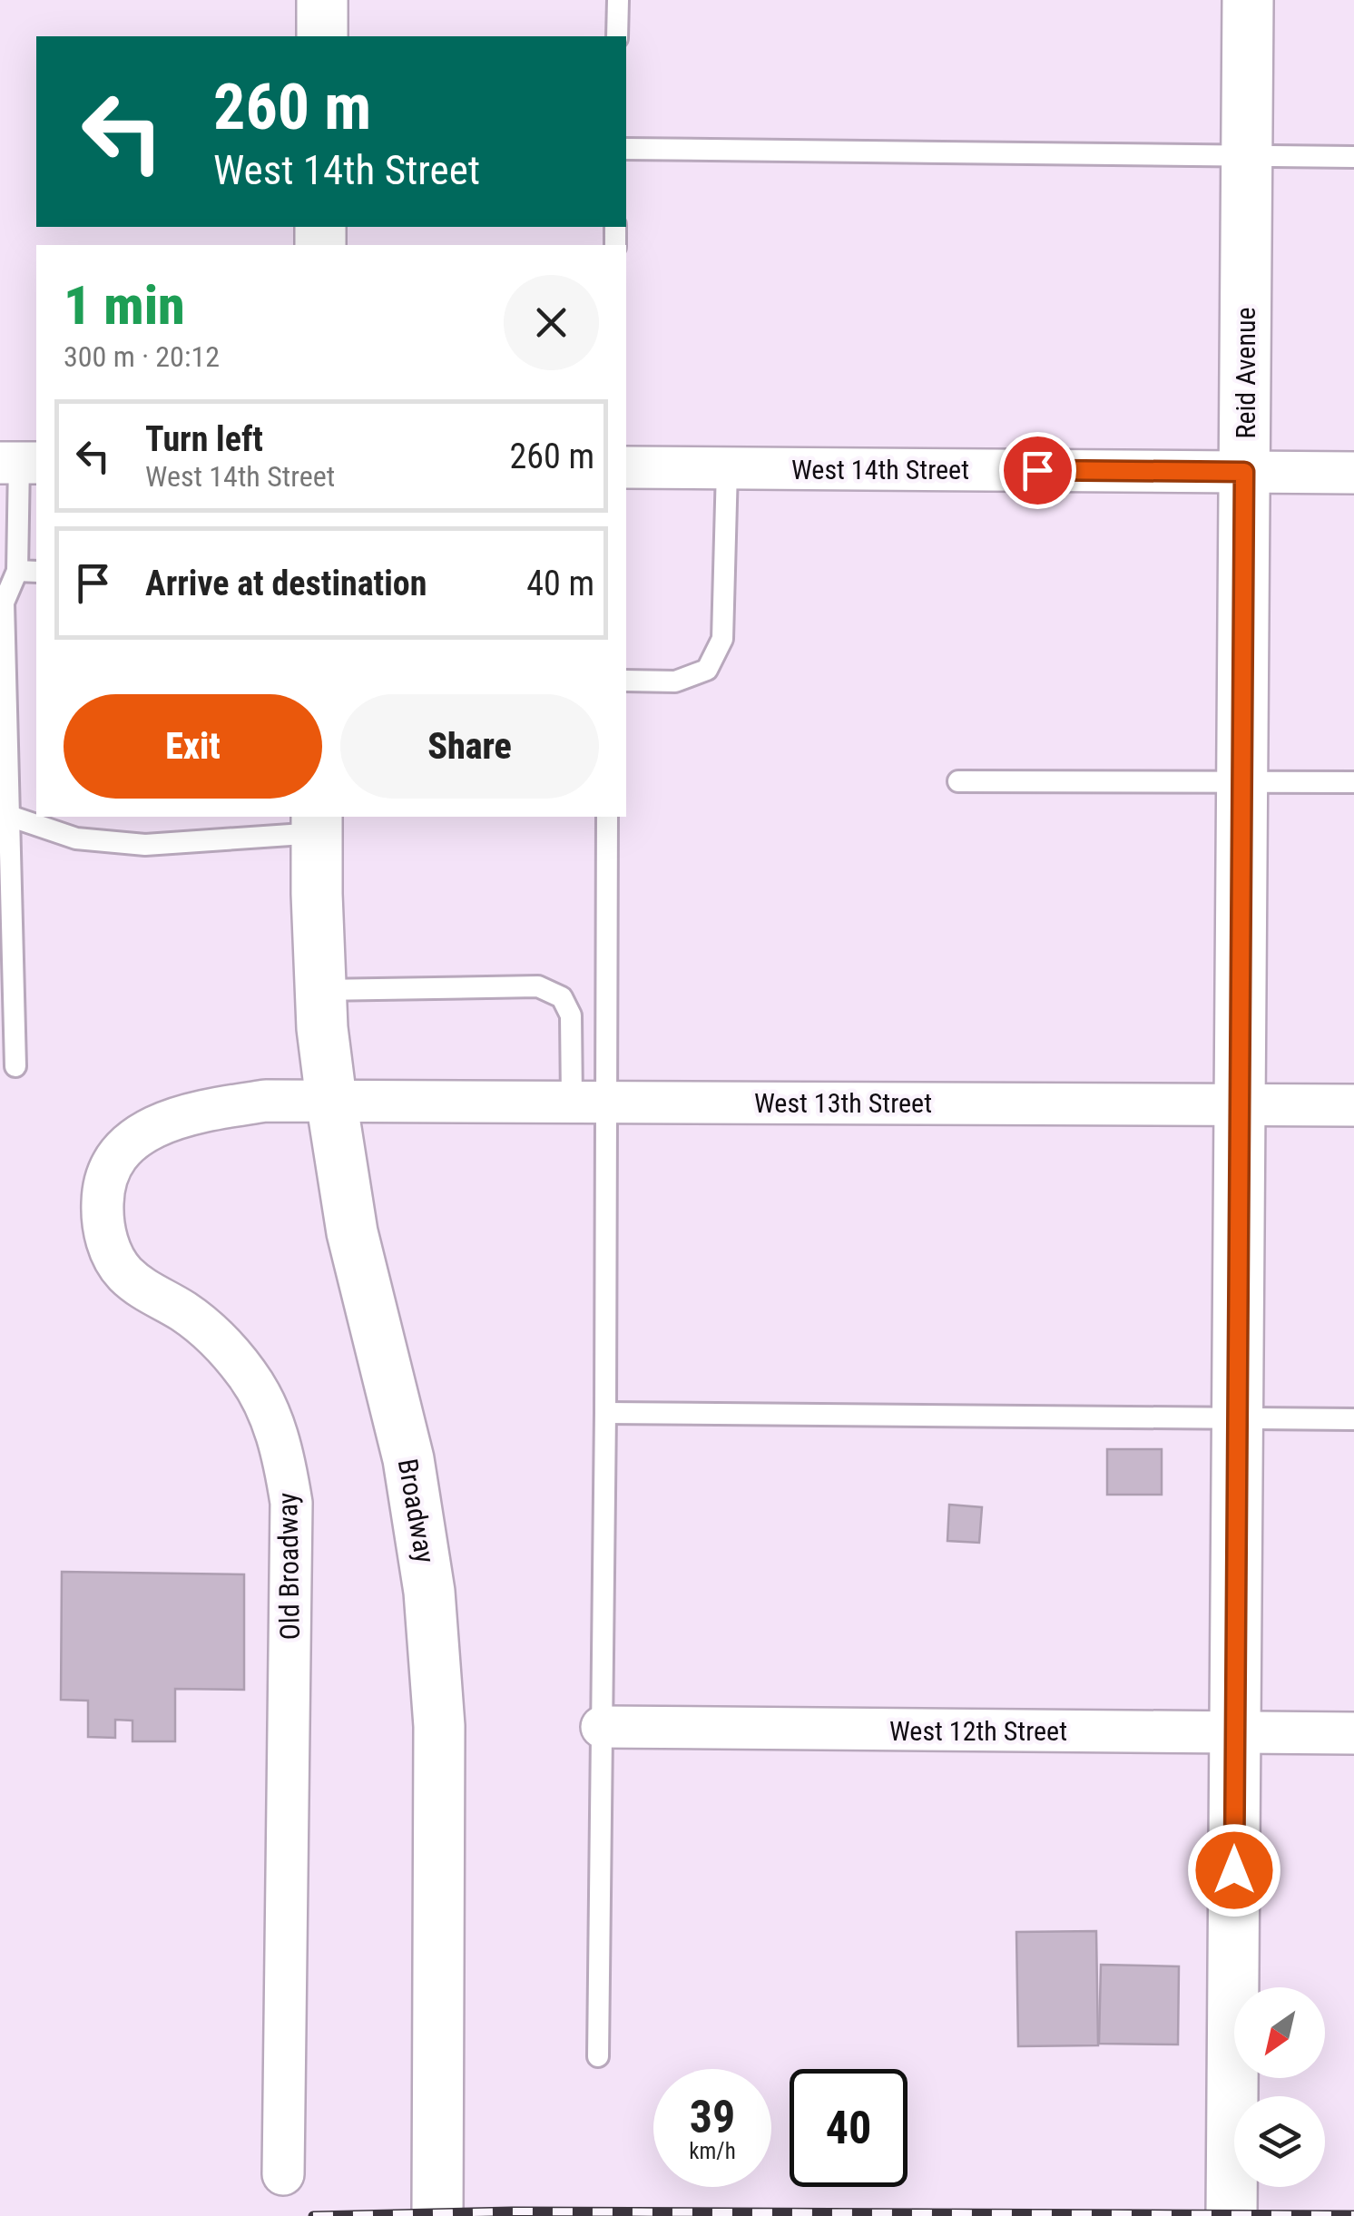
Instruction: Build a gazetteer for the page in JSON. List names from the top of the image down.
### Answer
{
  "streets": {
    "street": [
      "Reid Avenue",
      "West 14th Street",
      "West 13th Street",
      "Broadway",
      "Old Broadway",
      "West 12th Street"
    ]
  },
  "crossings": [
    ["Reid Avenue", "West 14th Street"],
    ["Reid Avenue", "West 13th Street"],
    ["Reid Avenue", "West 12th Street"],
    ["West 13th Street", "Broadway"],
    ["West 13th Street", "Old Broadway"],
    ["Broadway", "Old Broadway"]
  ],
  "north": "bottom left",
  "page": {
    "turn": ["260 m", "West 14th Street"],
    "heading": ["1 min", "300 m · 20:12"],
    "list": [
      {
        "name": "Turn left",
        "note": "West 14th Street",
        "value": "260 m"
      },
      {
        "name": "Arrive at destination",
        "value": "40 m"
      }
    ],
    "buttons": ["Exit", "Share"],
    "speed": "39 km/h",
    "limit": "40"
  }
}
